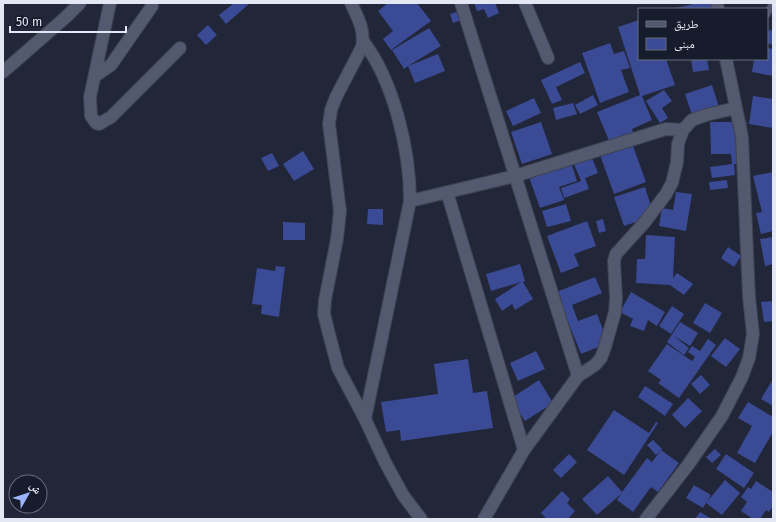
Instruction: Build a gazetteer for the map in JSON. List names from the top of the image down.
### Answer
{
  "legend": ["طريق", "مبنى"],
  "scale_bar": "50 m",
  "north": "top right"
}
